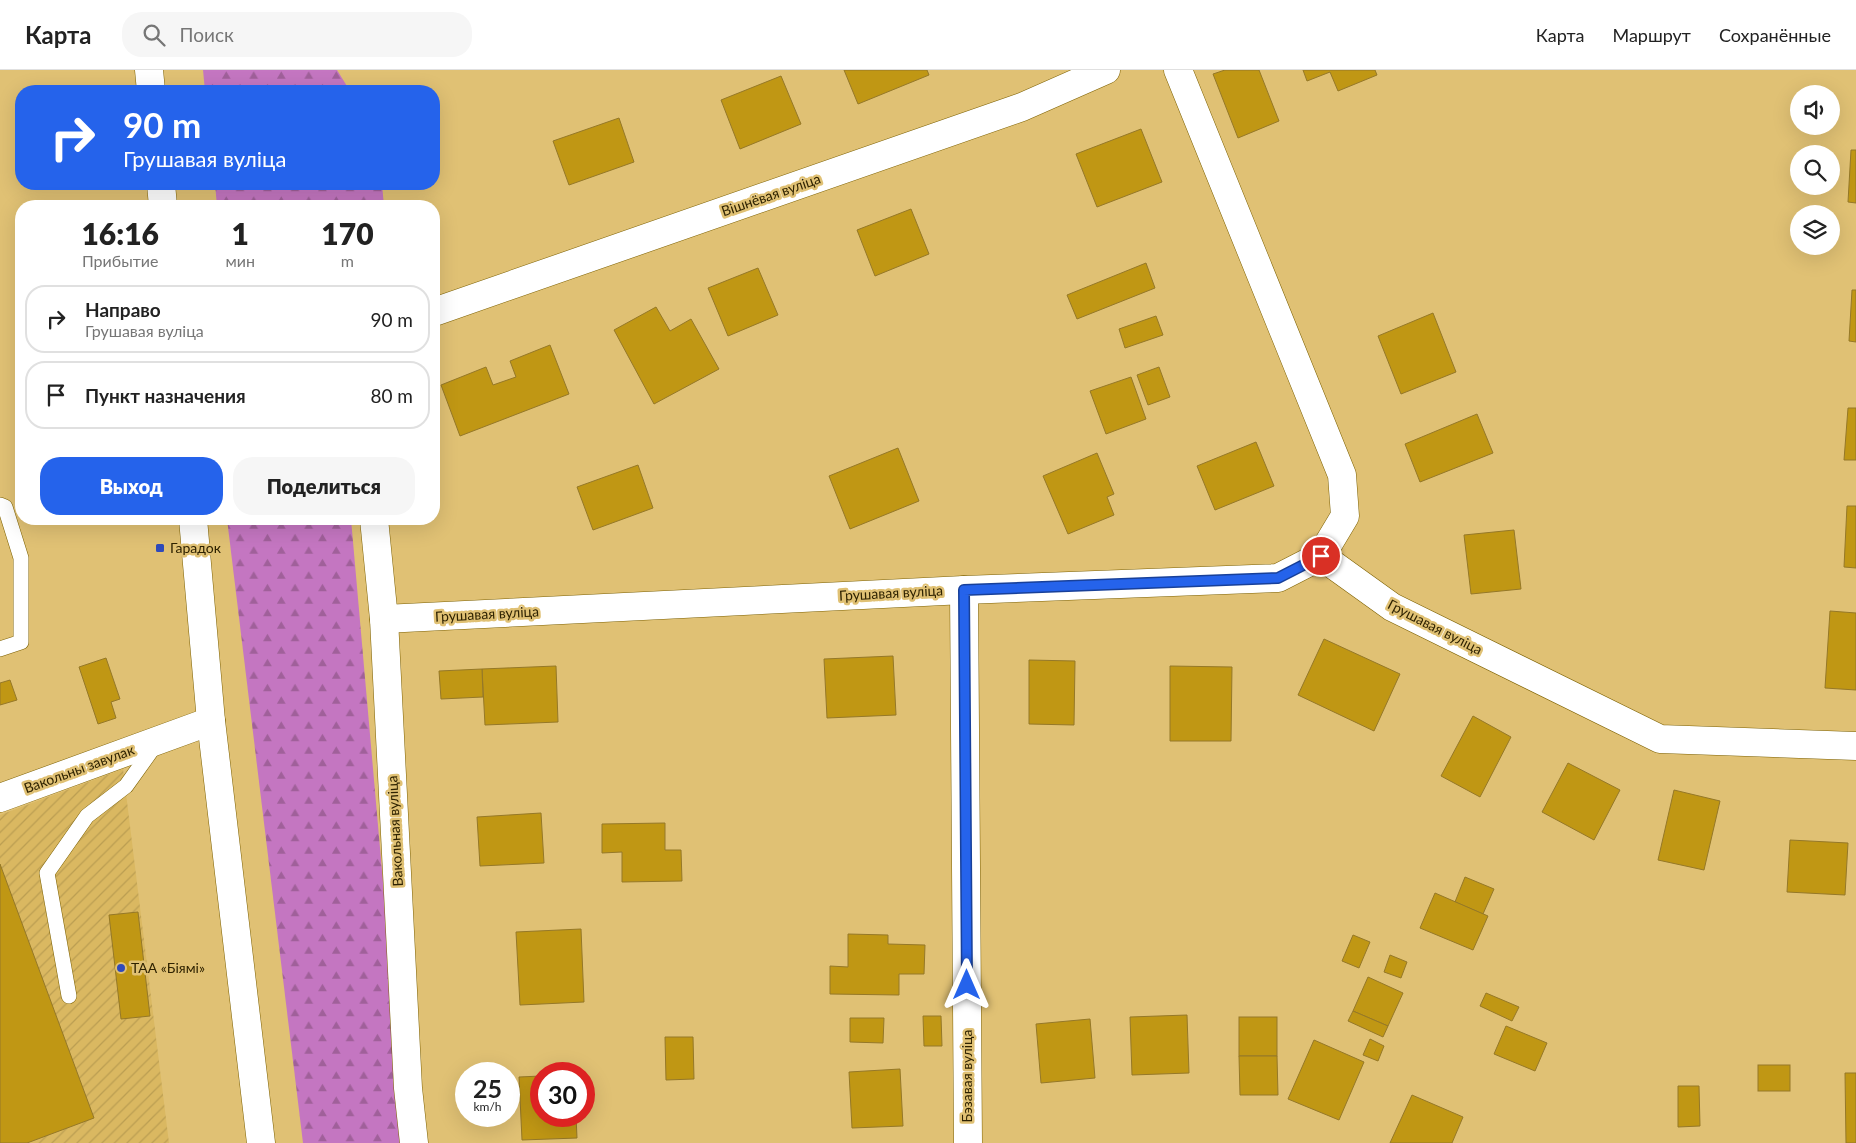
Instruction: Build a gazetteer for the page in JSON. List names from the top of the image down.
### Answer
{
  "streets": {
    "street": [
      "Вішнёвая вуліца",
      "Грушавая вуліца",
      "Вакольны завулак",
      "Вакольная вуліца",
      "Бэзавая вуліца"
    ]
  },
  "crossings": [
    ["Грушавая вуліца", "Вакольная вуліца"],
    ["Грушавая вуліца", "Бэзавая вуліца"]
  ],
  "places": {
    "transit": ["Гарадок"],
    "other": ["ТАА «Біямі»"]
  },
  "page": {
    "header": "Карта",
    "search": "Поиск",
    "nav": ["Карта", "Маршрут", "Сохранённые"],
    "turn": ["90 m", "Грушавая вуліца"],
    "eta": [
      "16:16",
      "Прибытие",
      "1",
      "мин",
      "170",
      "m"
    ],
    "list": [
      {
        "name": "Направо",
        "note": "Грушавая вуліца",
        "value": "90 m"
      },
      {
        "name": "Пункт назначения",
        "value": "80 m"
      }
    ],
    "buttons": ["Выход", "Поделиться"],
    "speed": "25 km/h",
    "limit": "30"
  }
}
